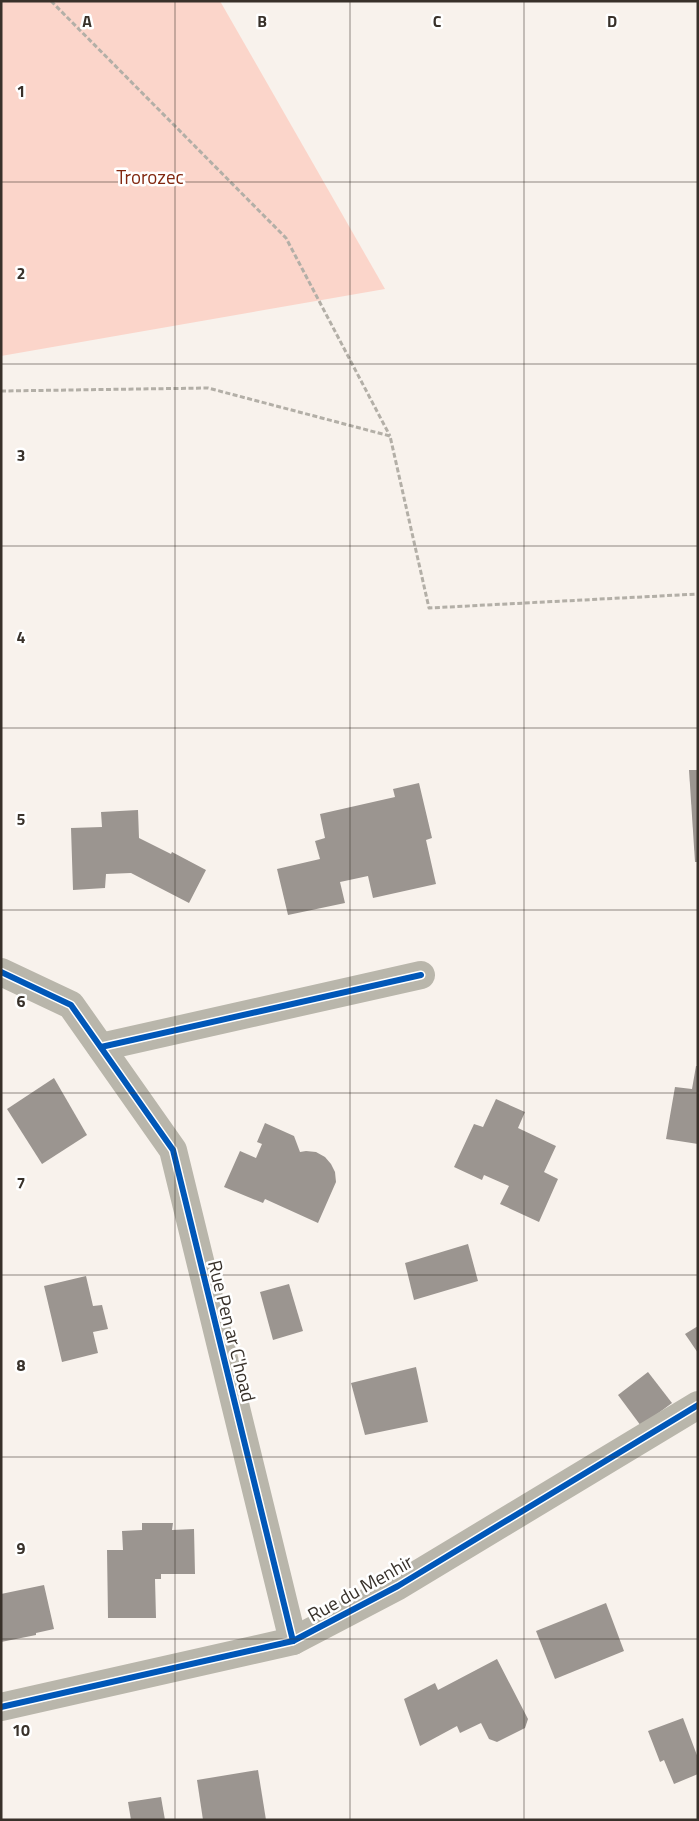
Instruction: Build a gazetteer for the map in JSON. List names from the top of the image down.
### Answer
{
  "streets": {
    "street": ["Rue Pen ar C'hoad", "Rue du Menhir"]
  },
  "crossings": [
    ["Rue Pen ar C'hoad", "Rue du Menhir"]
  ],
  "parks": ["Trorozec"],
  "grid": {
    "columns": [
      "A",
      "B",
      "C",
      "D"
    ],
    "rows": [
      "1",
      "2",
      "3",
      "4",
      "5",
      "6",
      "7",
      "8",
      "9",
      "10"
    ]
  }
}
